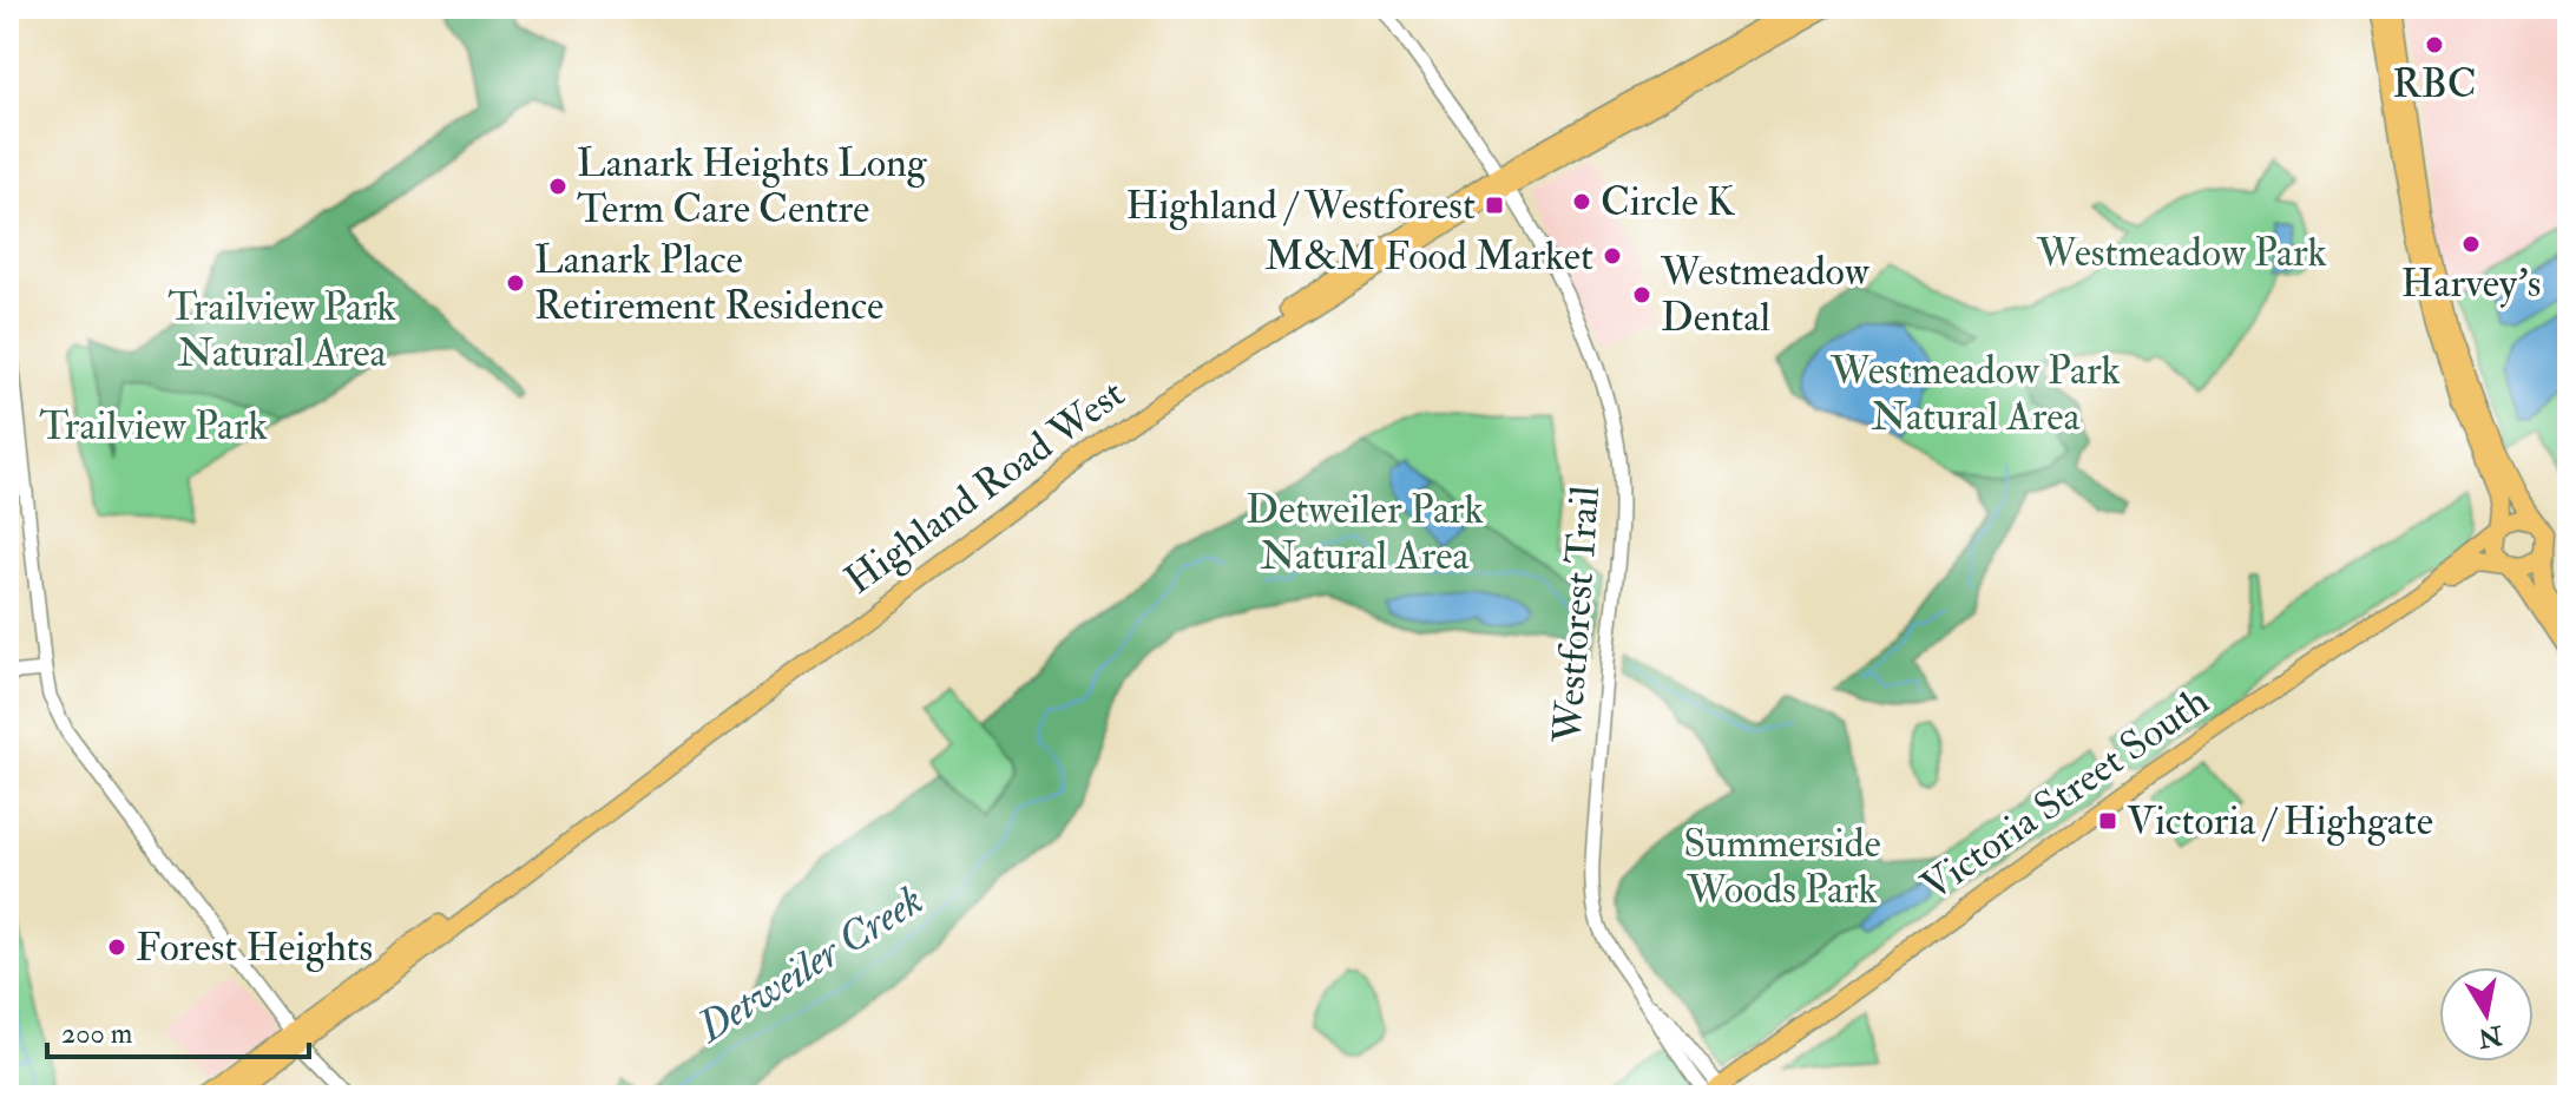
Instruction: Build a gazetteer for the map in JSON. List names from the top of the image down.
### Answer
{
  "streets": {
    "main road": ["Highland Road West", "Victoria Street South"],
    "street": ["Westforest Trail"]
  },
  "crossings": [
    ["Highland Road West", "Westforest Trail"],
    ["Westforest Trail", "Victoria Street South"]
  ],
  "water": ["Detweiler Creek"],
  "parks": [
    "Westmeadow Park",
    "Trailview Park Natural Area",
    "Westmeadow Park Natural Area",
    "Trailview Park",
    "Detweiler Park Natural Area",
    "Summerside Woods Park"
  ],
  "places": {
    "other": [
      "RBC",
      "Lanark Heights Long Term Care Centre",
      "Circle K",
      "Harvey's",
      "M&M Food Market",
      "Lanark Place Retirement Residence",
      "Westmeadow Dental",
      "Forest Heights"
    ],
    "transit": ["Highland / Westforest", "Victoria / Highgate"]
  },
  "scale_bar": "200 m",
  "north": "bottom"
}
